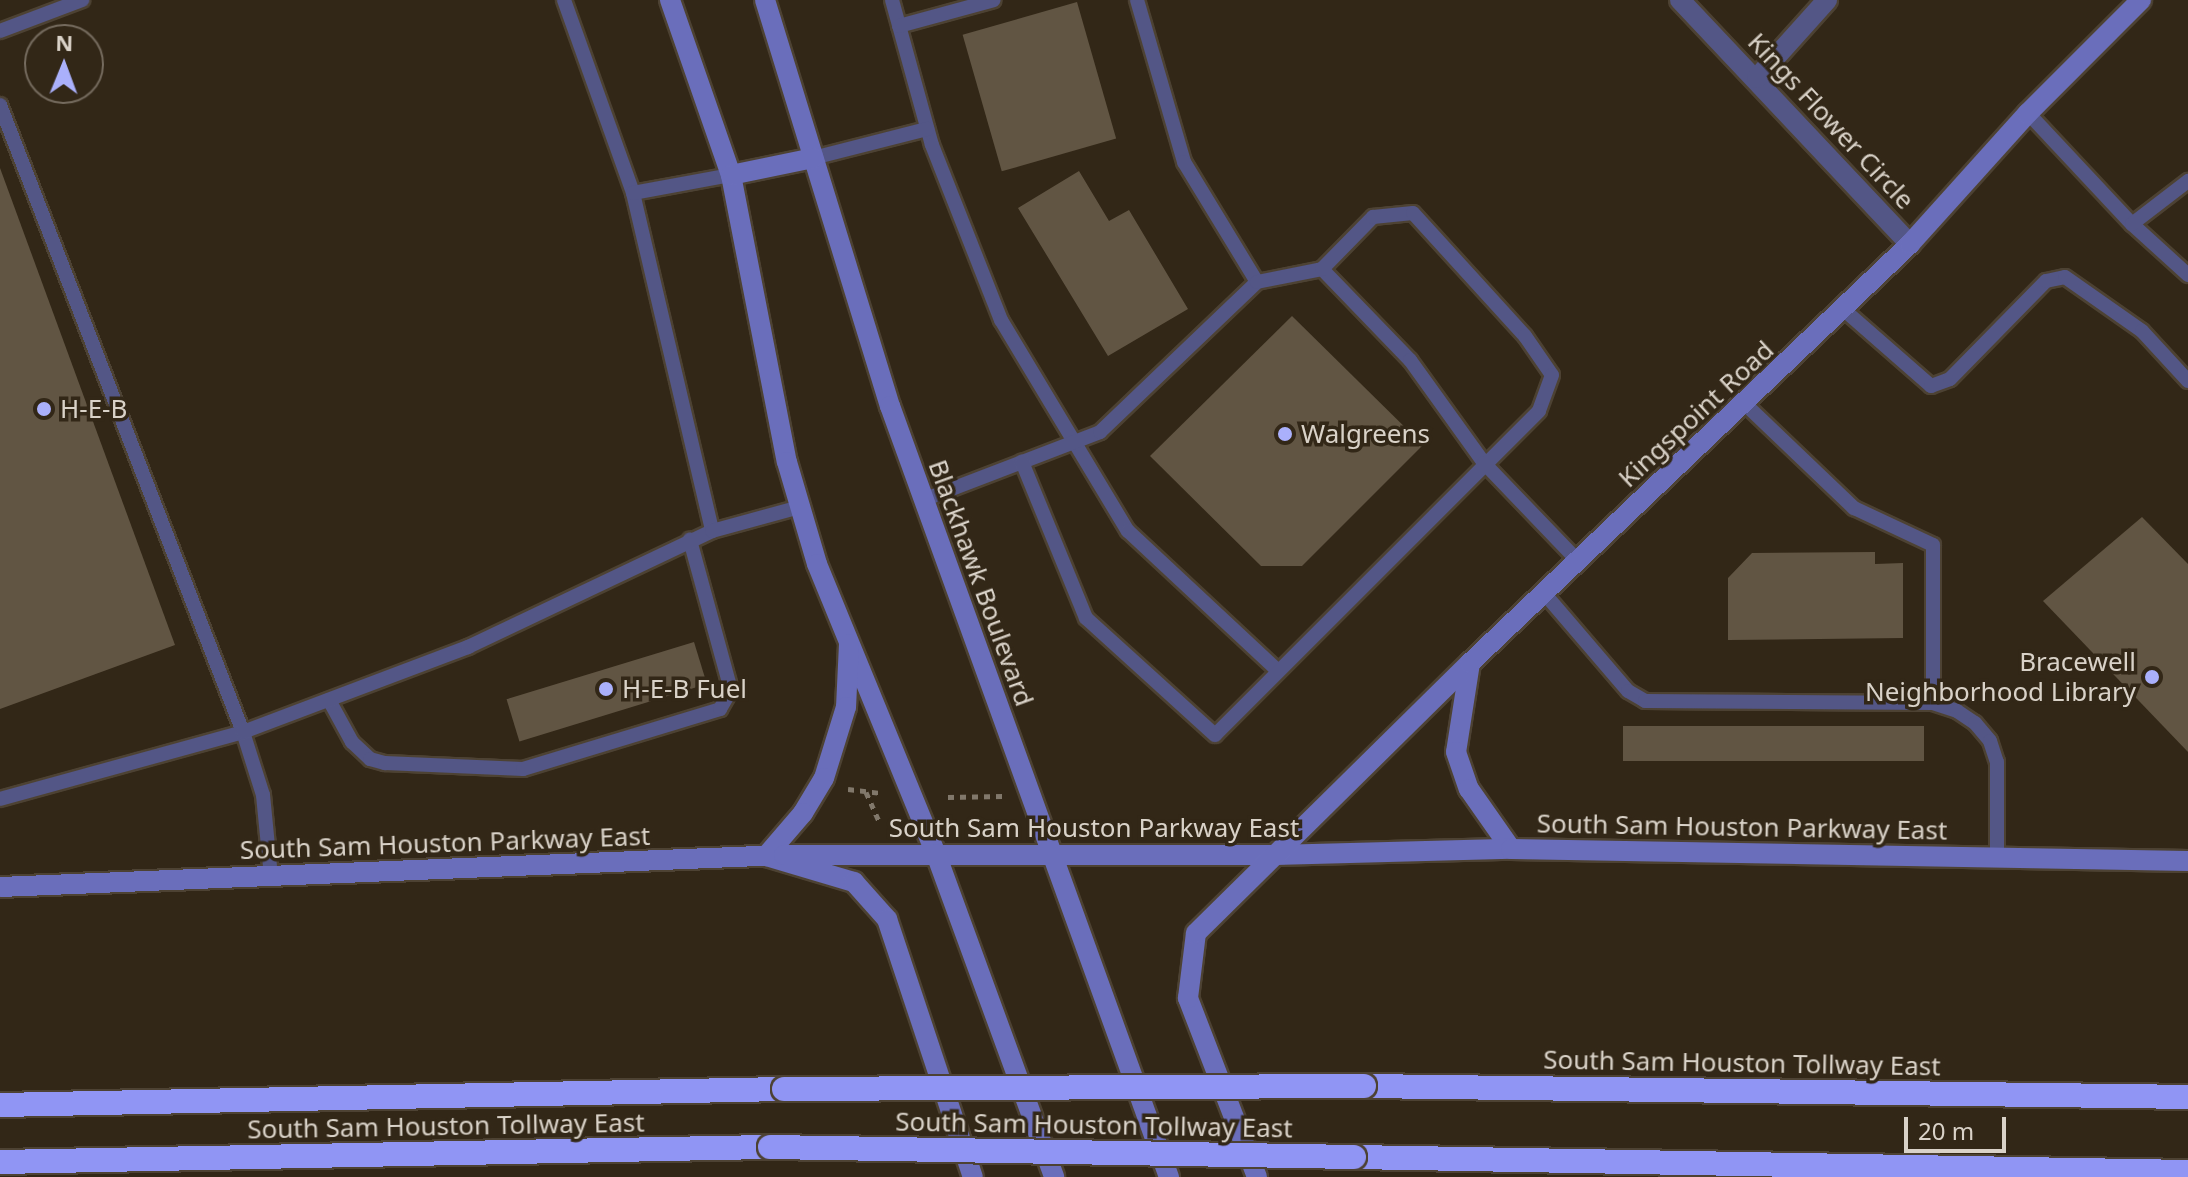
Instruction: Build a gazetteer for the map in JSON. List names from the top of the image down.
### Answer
{
  "streets": {
    "highway": ["South Sam Houston Tollway East"],
    "main road": ["Kingspoint Road", "Blackhawk Boulevard", "South Sam Houston Parkway East"],
    "street": ["Kings Flower Circle"]
  },
  "crossings": [
    ["Kings Flower Circle", "Kingspoint Road"],
    ["Kingspoint Road", "South Sam Houston Parkway East"],
    ["Blackhawk Boulevard", "South Sam Houston Parkway East"]
  ],
  "places": [
    "H-E-B",
    "Walgreens",
    "Bracewell Neighborhood Library",
    "H-E-B Fuel"
  ],
  "scale_bar": "20 m",
  "north": "top"
}
